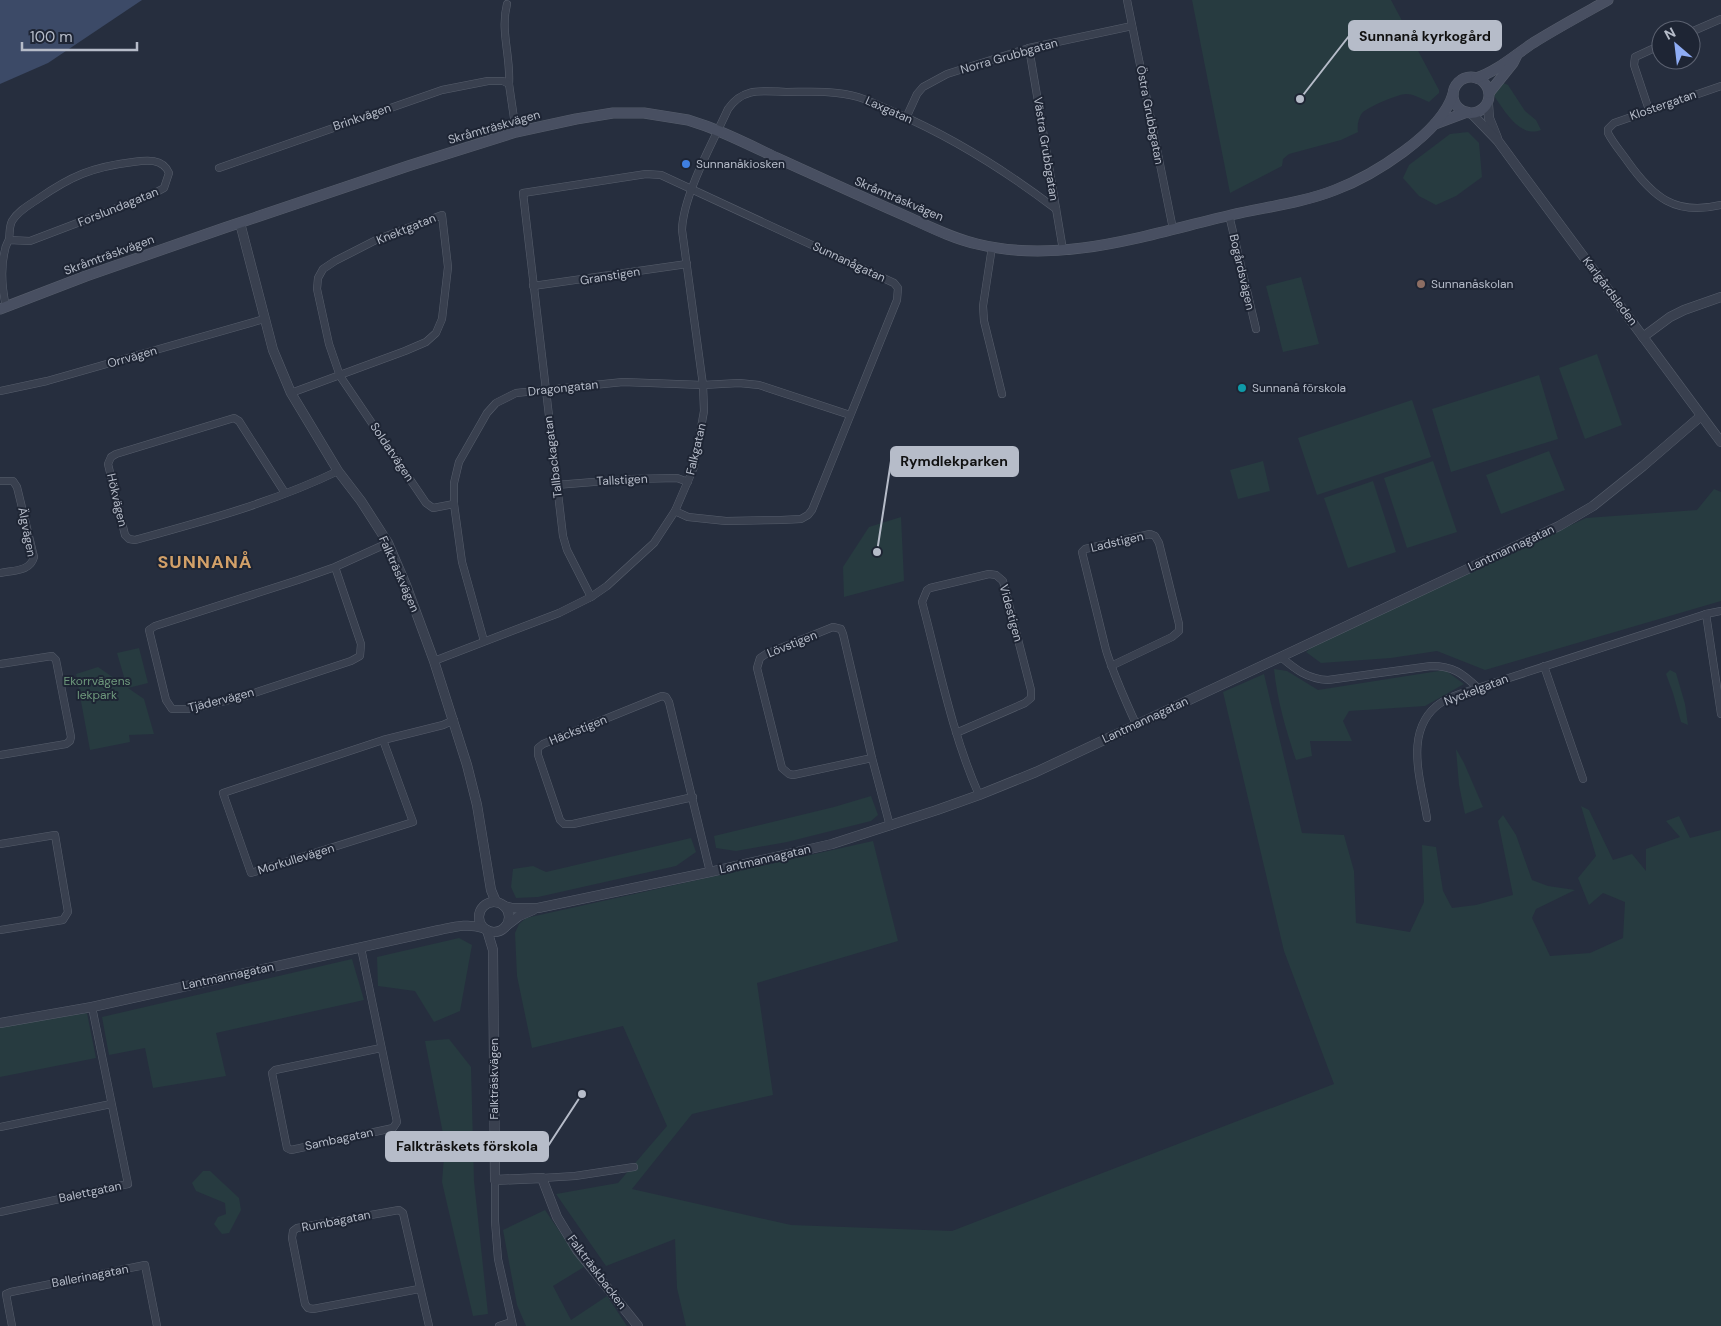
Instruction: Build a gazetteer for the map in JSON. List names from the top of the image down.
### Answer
{
  "streets": {
    "main road": ["Skråmträskvägen"],
    "street": [
      "Norra Grubbgatan",
      "Klostergatan",
      "Laxgatan",
      "Östra Grubbgatan",
      "Brinkvägen",
      "Västra Grubbgatan",
      "Forslundagatan",
      "Knektgatan",
      "Sunnanågatan",
      "Bogårdsvägen",
      "Granstigen",
      "Karlgårdsleden",
      "Orrvägen",
      "Dragongatan",
      "Falkgatan",
      "Soldatvägen",
      "Tallbackagatan",
      "Tallstigen",
      "Hökvägen",
      "Älgvägen",
      "Ladstigen",
      "Lantmannagatan",
      "Falkträskvägen",
      "Videstigen",
      "Lövstigen",
      "Nyckelgatan",
      "Tjädervägen",
      "Häckstigen",
      "Morkullevägen",
      "Sambagatan",
      "Balettgatan",
      "Rumbagatan",
      "Falkträskbacken",
      "Ballerinagatan"
    ]
  },
  "crossings": [
    ["Norra Grubbgatan", "Laxgatan"],
    ["Norra Grubbgatan", "Östra Grubbgatan"],
    ["Norra Grubbgatan", "Västra Grubbgatan"],
    ["Laxgatan", "Skråmträskvägen"],
    ["Laxgatan", "Västra Grubbgatan"],
    ["Laxgatan", "Falkgatan"],
    ["Östra Grubbgatan", "Skråmträskvägen"],
    ["Skråmträskvägen", "Västra Grubbgatan"],
    ["Skråmträskvägen", "Forslundagatan"],
    ["Skråmträskvägen", "Bogårdsvägen"],
    ["Skråmträskvägen", "Karlgårdsleden"],
    ["Skråmträskvägen", "Falkgatan"],
    ["Skråmträskvägen", "Falkträskvägen"],
    ["Knektgatan", "Soldatvägen"],
    ["Knektgatan", "Falkträskvägen"],
    ["Sunnanågatan", "Dragongatan"],
    ["Sunnanågatan", "Falkgatan"],
    ["Sunnanågatan", "Tallbackagatan"],
    ["Granstigen", "Falkgatan"],
    ["Granstigen", "Tallbackagatan"],
    ["Karlgårdsleden", "Lantmannagatan"],
    ["Orrvägen", "Falkträskvägen"],
    ["Dragongatan", "Falkgatan"],
    ["Dragongatan", "Soldatvägen"],
    ["Dragongatan", "Tallbackagatan"],
    ["Falkgatan", "Tallbackagatan"],
    ["Falkgatan", "Tallstigen"],
    ["Falkgatan", "Falkträskvägen"],
    ["Tallbackagatan", "Tallstigen"],
    ["Hökvägen", "Falkträskvägen"],
    ["Ladstigen", "Lantmannagatan"],
    ["Lantmannagatan", "Falkträskvägen"],
    ["Lantmannagatan", "Videstigen"],
    ["Lantmannagatan", "Lövstigen"],
    ["Lantmannagatan", "Häckstigen"],
    ["Lantmannagatan", "Balettgatan"],
    ["Falkträskvägen", "Tjädervägen"],
    ["Falkträskvägen", "Morkullevägen"]
  ],
  "districts": ["SUNNANÅ"],
  "parks": ["Ekorrvägens lekpark"],
  "places": [
    "Sunnanå kyrkogård",
    "Sunnanåkiosken",
    "Sunnanåskolan",
    "Sunnanå förskola",
    "Rymdlekparken",
    "Falkträskets förskola"
  ],
  "scale_bar": "100 m",
  "north": "top left"
}
